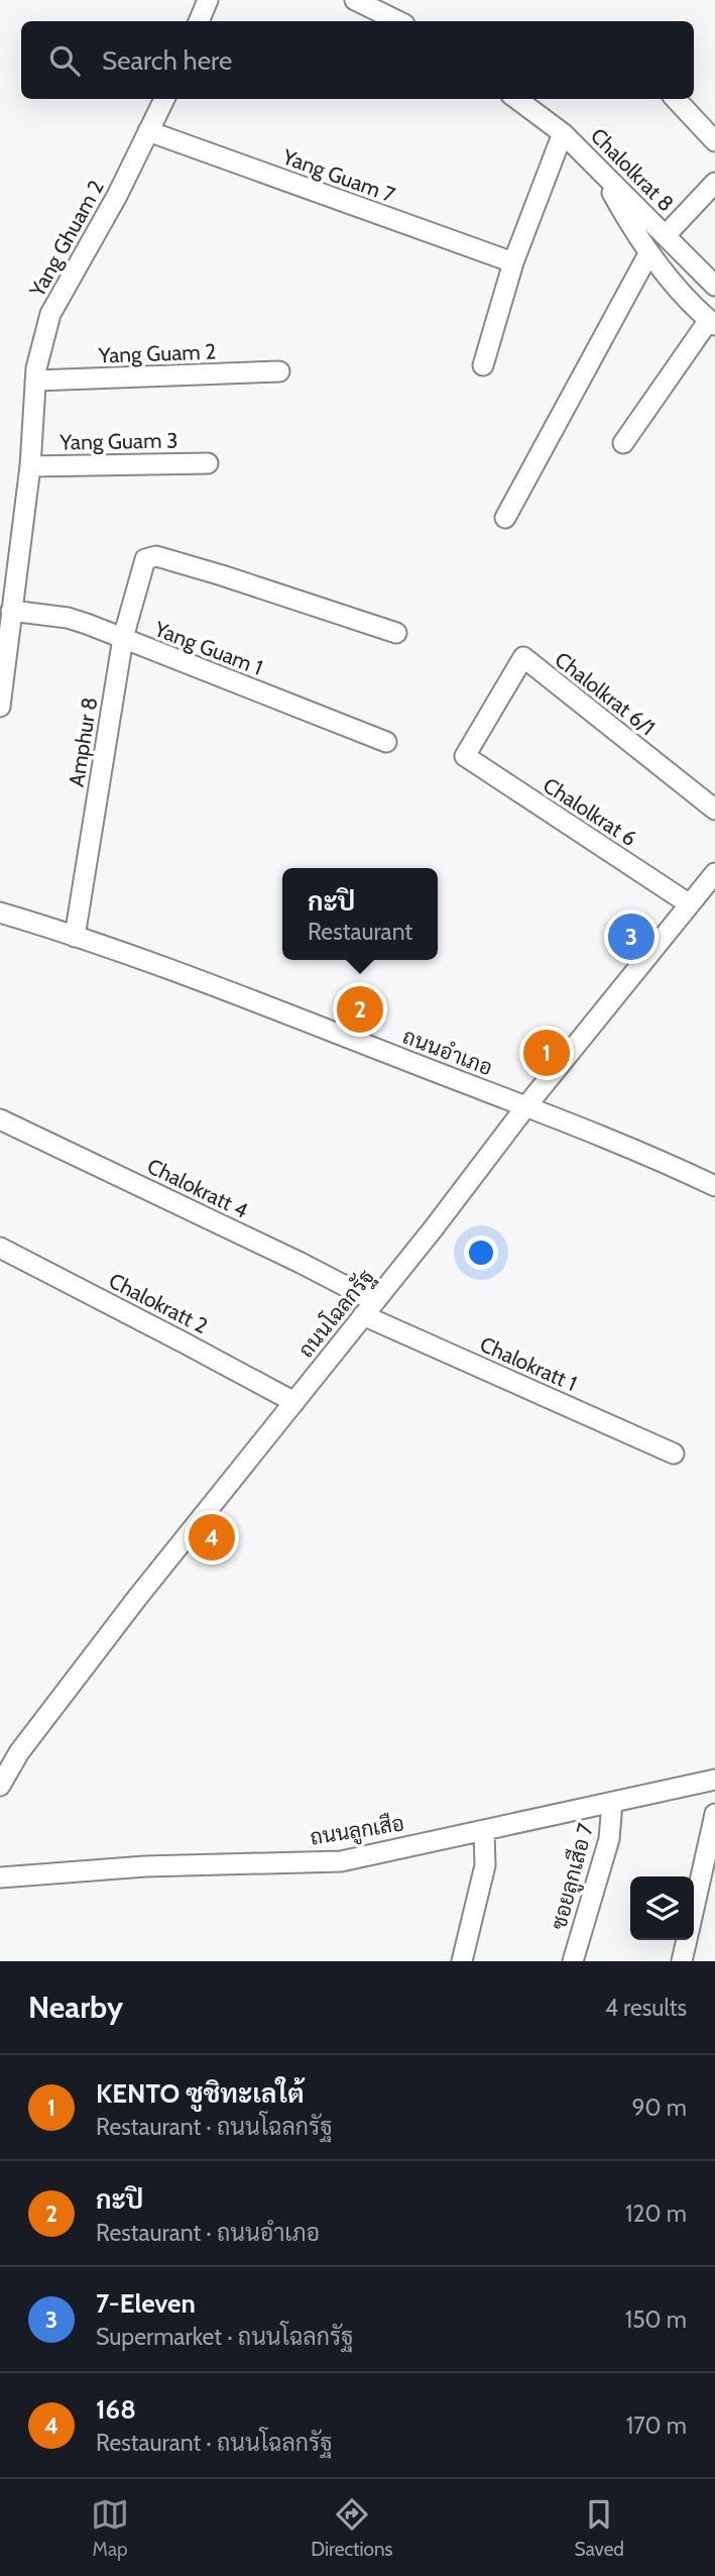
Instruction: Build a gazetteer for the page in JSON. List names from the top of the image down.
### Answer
{
  "streets": {
    "street": [
      "Chalolkrat 8",
      "Yang Guam 7",
      "Yang Ghuam 2",
      "Yang Guam 2",
      "Yang Guam 3",
      "Yang Guam 1",
      "Chalolkrat 6/1",
      "Amphur 8",
      "Chalolkrat 6",
      "ถนนอำเภอ",
      "Chalokratt 4",
      "Chalokratt 2",
      "ถนนโฉลกรัฐ",
      "Chalokratt 1",
      "ถนนลูกเสือ",
      "ซอยลูกเสือ 7"
    ]
  },
  "crossings": [
    ["Yang Guam 7", "Yang Ghuam 2"],
    ["Yang Ghuam 2", "Yang Guam 2"],
    ["Yang Ghuam 2", "Yang Guam 3"],
    ["Yang Ghuam 2", "Yang Guam 1"],
    ["Yang Guam 1", "Amphur 8"],
    ["Chalolkrat 6/1", "Chalolkrat 6"],
    ["Amphur 8", "ถนนอำเภอ"],
    ["Chalolkrat 6", "ถนนโฉลกรัฐ"],
    ["ถนนอำเภอ", "ถนนโฉลกรัฐ"],
    ["Chalokratt 4", "ถนนโฉลกรัฐ"],
    ["Chalokratt 4", "Chalokratt 1"],
    ["Chalokratt 2", "ถนนโฉลกรัฐ"],
    ["ถนนโฉลกรัฐ", "Chalokratt 1"],
    ["ถนนลูกเสือ", "ซอยลูกเสือ 7"]
  ],
  "page": {
    "search": "Search here",
    "popup": ["กะปิ", "Restaurant"],
    "pins": [
      "3",
      "2",
      "1",
      "4"
    ],
    "heading": ["Nearby", "4 results"],
    "list": [
      {
        "mark": "1",
        "name": "KENTO ซูชิทะเลใต้",
        "note": "Restaurant · ถนนโฉลกรัฐ",
        "value": "90 m"
      },
      {
        "mark": "2",
        "name": "กะปิ",
        "note": "Restaurant · ถนนอำเภอ",
        "value": "120 m"
      },
      {
        "mark": "3",
        "name": "7-Eleven",
        "note": "Supermarket · ถนนโฉลกรัฐ",
        "value": "150 m"
      },
      {
        "mark": "4",
        "name": "168",
        "note": "Restaurant · ถนนโฉลกรัฐ",
        "value": "170 m"
      }
    ],
    "nav": ["Map", "Directions", "Saved"]
  }
}
